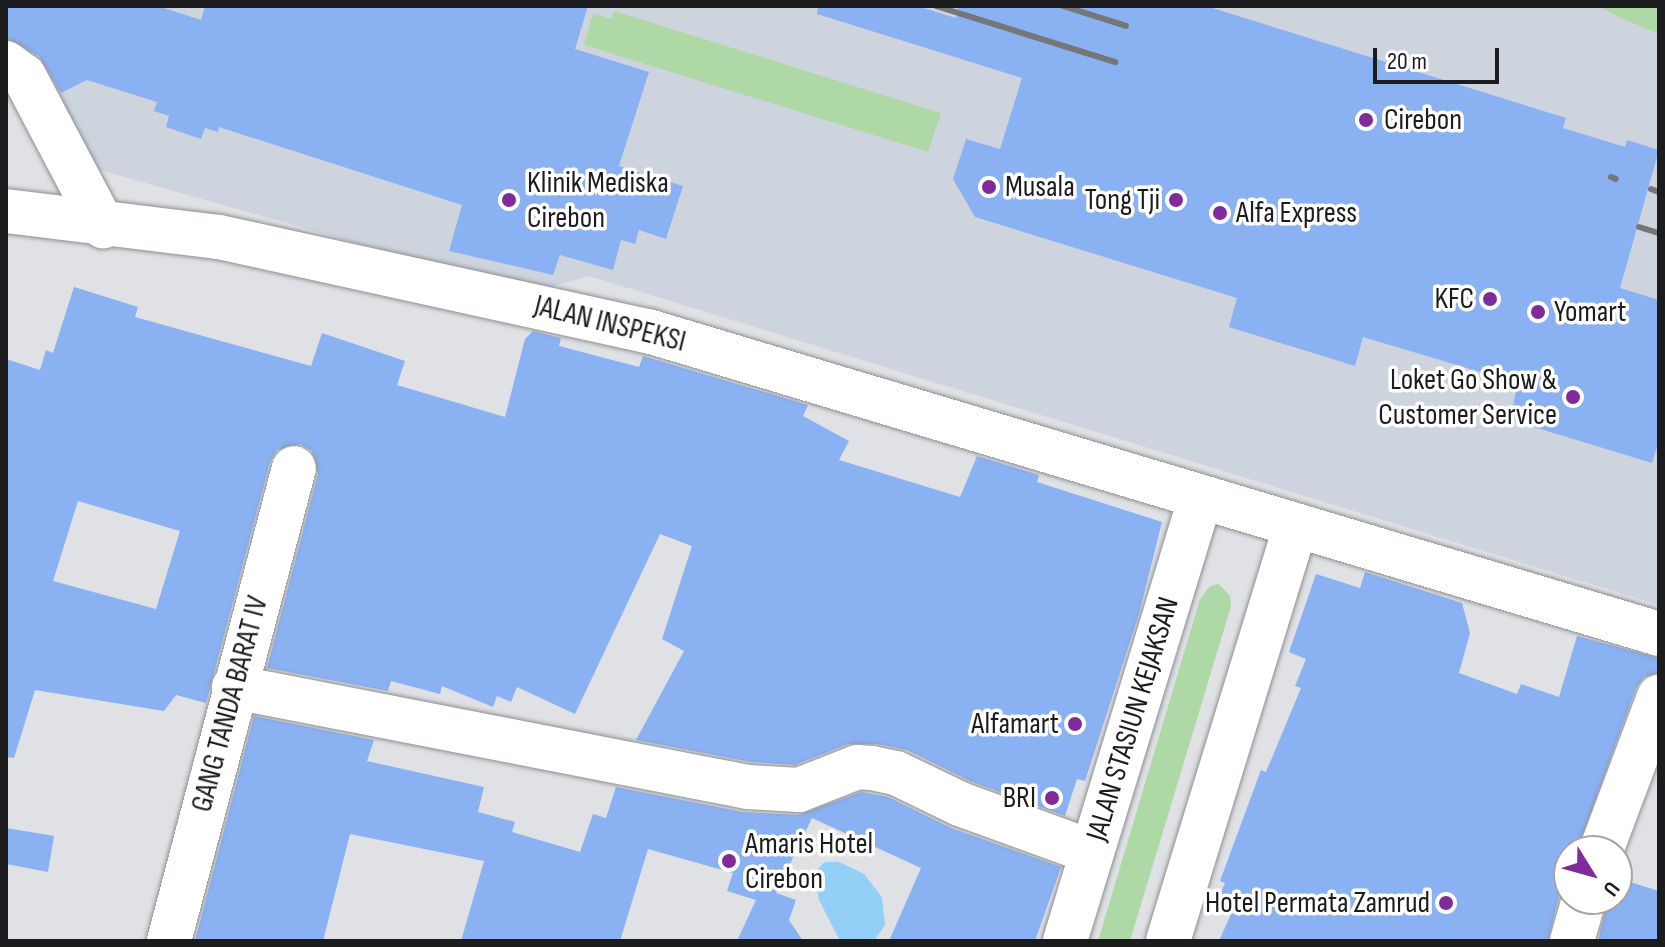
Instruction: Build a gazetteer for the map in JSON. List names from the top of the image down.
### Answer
{
  "streets": {
    "street": ["JALAN INSPEKSI", "GANG TANDA BARAT IV", "JALAN STASIUN KEJAKSAN"]
  },
  "crossings": [
    ["JALAN INSPEKSI", "JALAN STASIUN KEJAKSAN"]
  ],
  "places": [
    "Cirebon",
    "Musala",
    "Klinik Mediska Cirebon",
    "Tong Tji",
    "Alfa Express",
    "KFC",
    "Yomart",
    "Loket Go Show & Customer Service",
    "Alfamart",
    "BRI",
    "Amaris Hotel Cirebon",
    "Hotel Permata Zamrud"
  ],
  "scale_bar": "20 m",
  "north": "bottom right"
}
